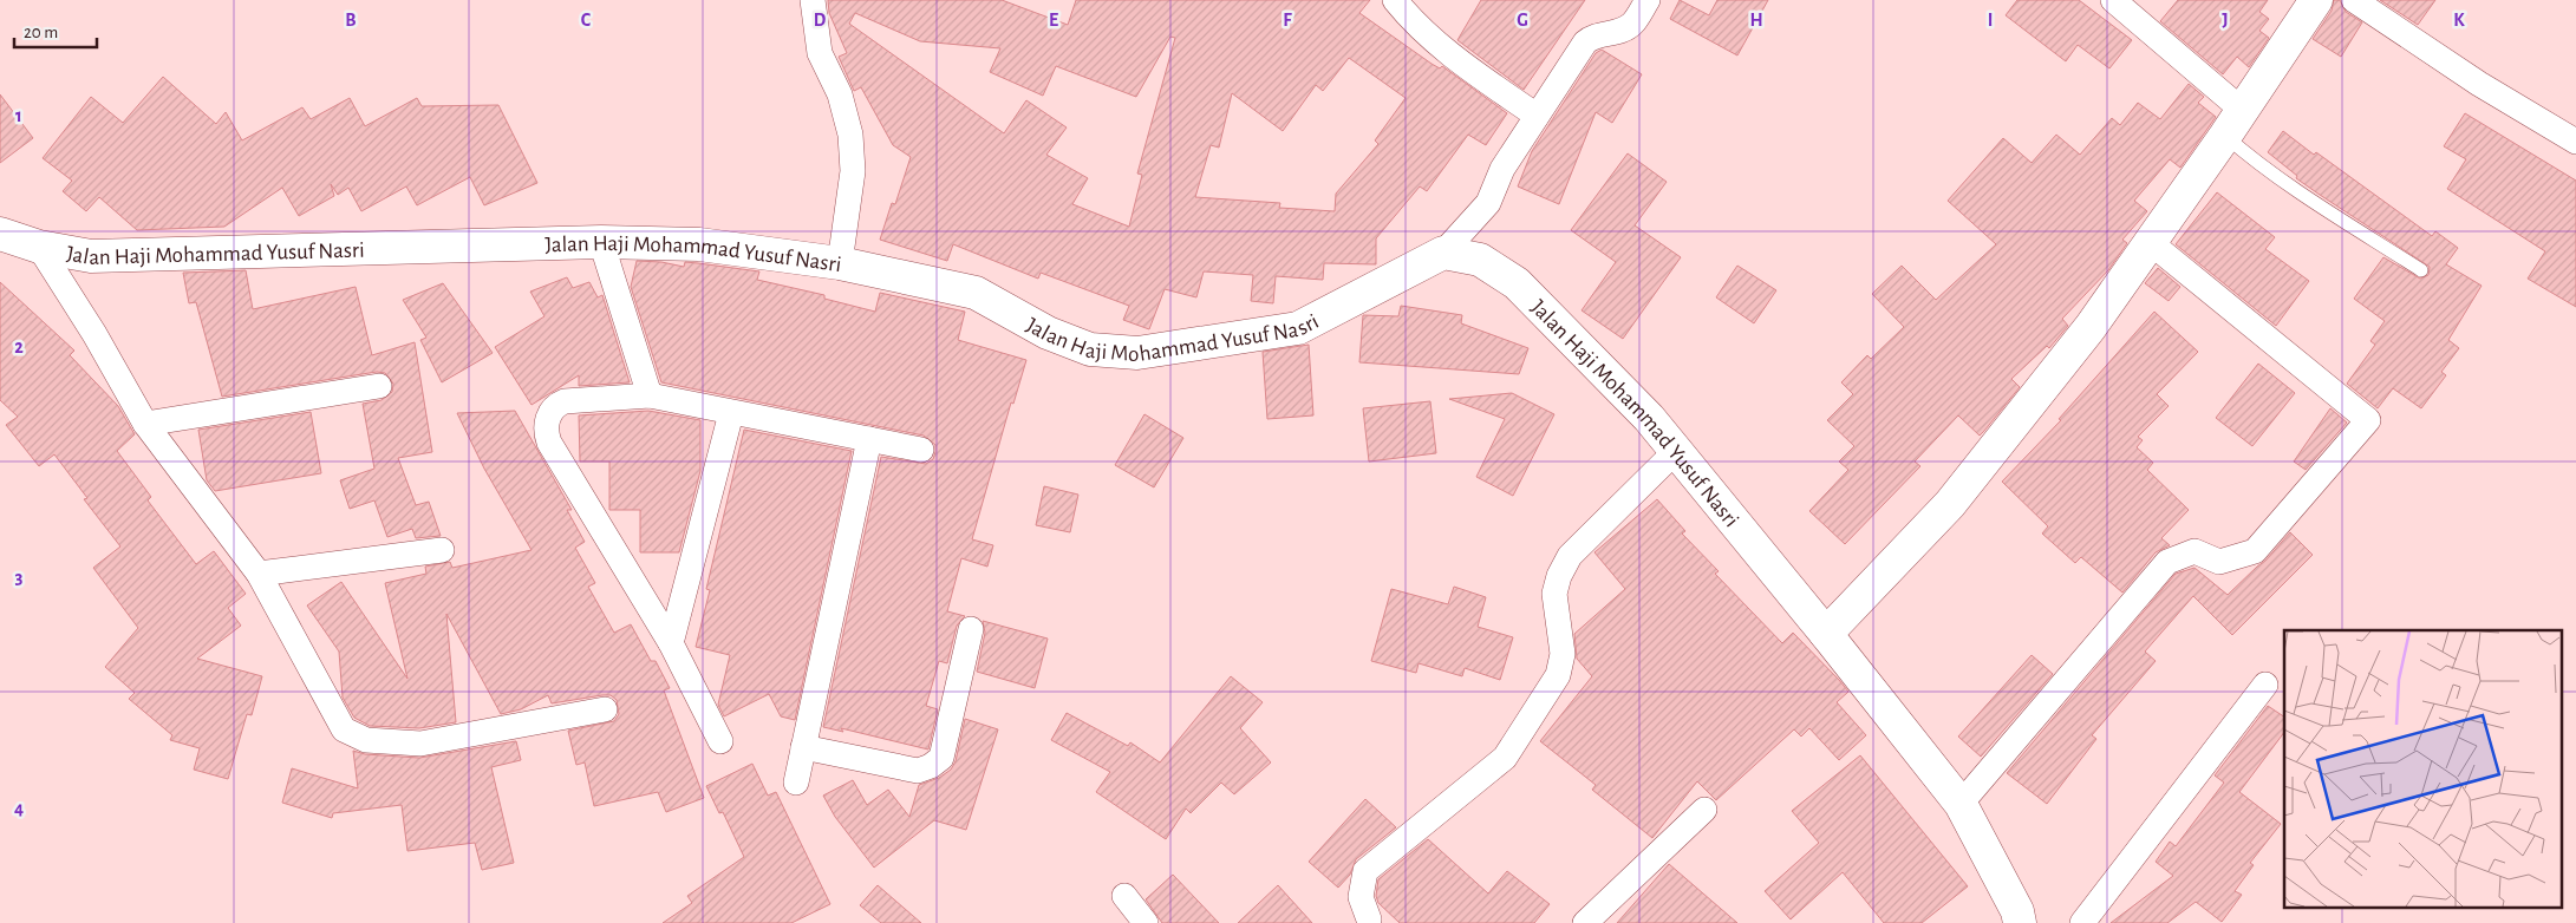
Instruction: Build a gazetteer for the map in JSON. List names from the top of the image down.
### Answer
{
  "streets": {
    "street": ["Jalan Haji Mohammad Yusuf Nasri"]
  },
  "scale_bar": "20 m",
  "grid": {
    "columns": [
      "B",
      "C",
      "D",
      "E",
      "F",
      "G",
      "H",
      "I",
      "J",
      "K"
    ],
    "rows": [
      "1",
      "2",
      "3",
      "4"
    ]
  }
}
